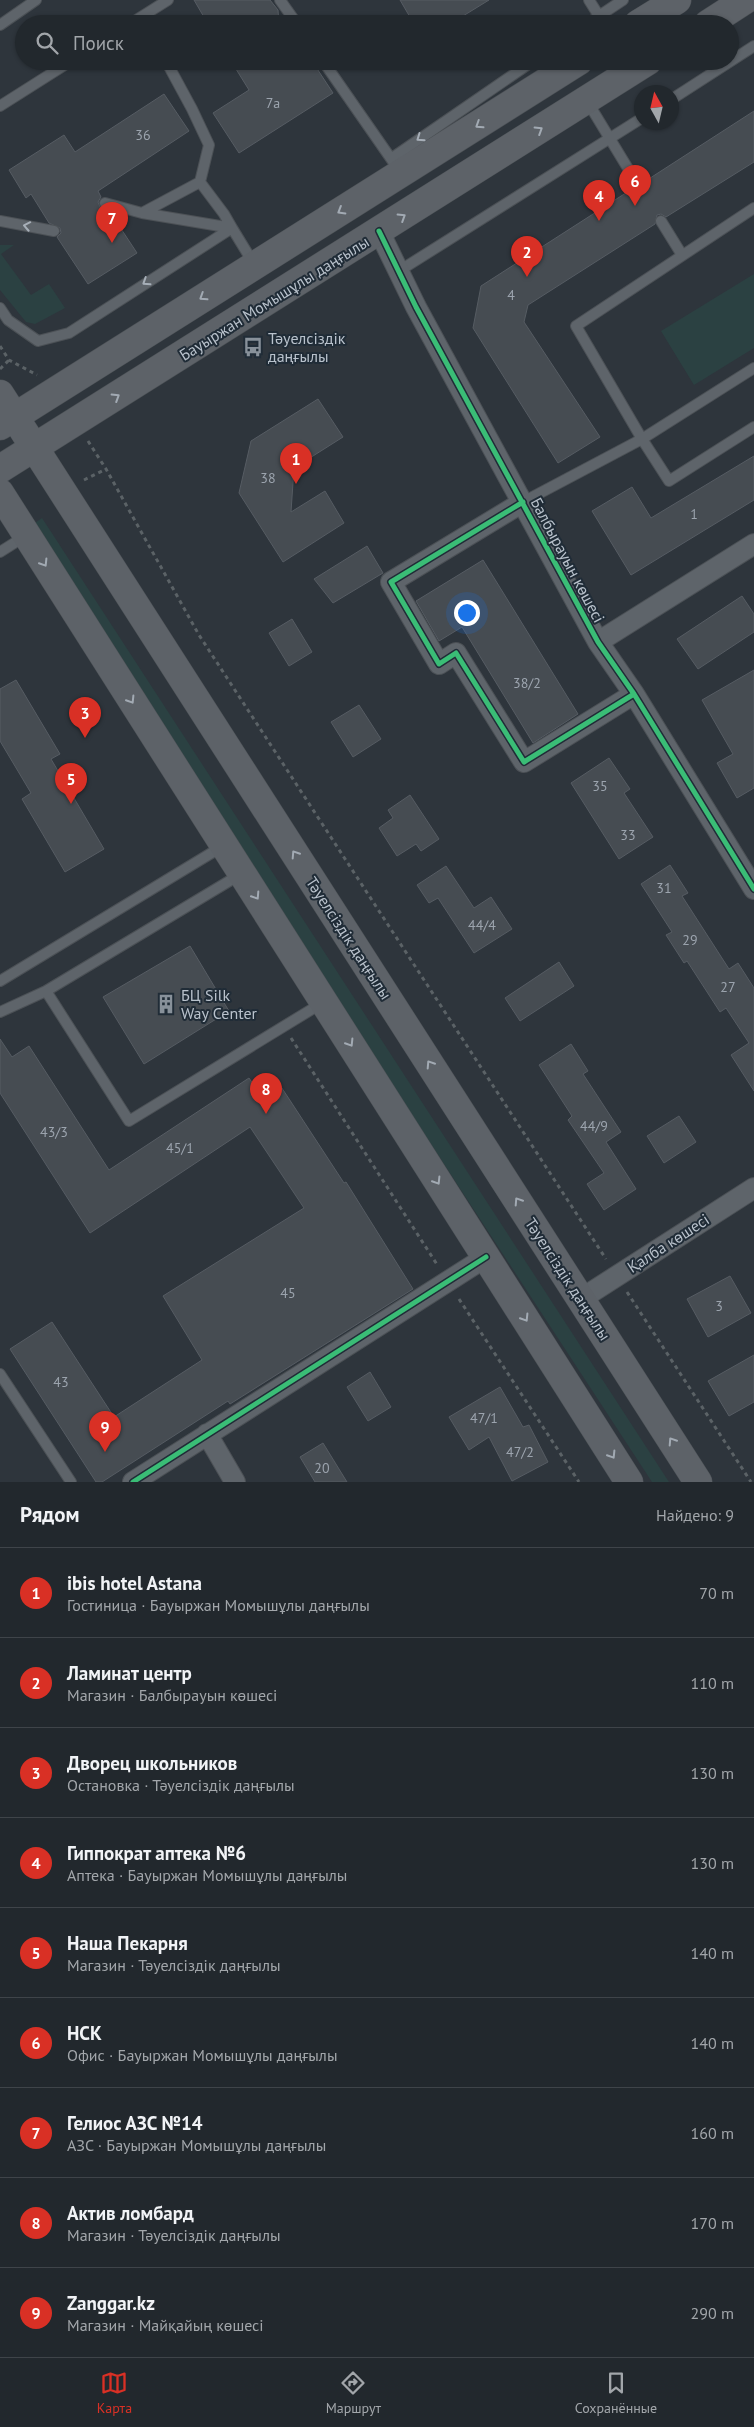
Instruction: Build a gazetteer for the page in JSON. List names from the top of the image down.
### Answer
{
  "streets": {
    "main road": ["Бауыржан Момышұлы даңғылы", "Тәуелсіздік даңғылы"],
    "street": ["Балбырауын көшесі", "Қалба көшесі"]
  },
  "crossings": [
    ["Бауыржан Момышұлы даңғылы", "Балбырауын көшесі"],
    ["Бауыржан Момышұлы даңғылы", "Тәуелсіздік даңғылы"],
    ["Тәуелсіздік даңғылы", "Қалба көшесі"]
  ],
  "places": {
    "bus stop": ["Тәуелсіздік даңғылы"],
    "building": ["БЦ Silk Way Center"]
  },
  "house_numbers": [
    "7а",
    "36",
    "4",
    "38",
    "1",
    "38/2",
    "35",
    "33",
    "31",
    "44/4",
    "29",
    "27",
    "44/9",
    "43/3",
    "45/1",
    "45",
    "3",
    "43",
    "47/1",
    "47/2",
    "20"
  ],
  "north": "top",
  "page": {
    "search": "Поиск",
    "pins": [
      "6",
      "4",
      "7",
      "2",
      "1",
      "3",
      "5",
      "8",
      "9"
    ],
    "heading": ["Рядом", "Найдено: 9"],
    "list": [
      {
        "mark": "1",
        "name": "ibis hotel Astana",
        "note": "Гостиница · Бауыржан Момышұлы даңғылы",
        "value": "70 m"
      },
      {
        "mark": "2",
        "name": "Ламинат центр",
        "note": "Магазин · Балбырауын көшесі",
        "value": "110 m"
      },
      {
        "mark": "3",
        "name": "Дворец школьников",
        "note": "Остановка · Тәуелсіздік даңғылы",
        "value": "130 m"
      },
      {
        "mark": "4",
        "name": "Гиппократ аптека №6",
        "note": "Аптека · Бауыржан Момышұлы даңғылы",
        "value": "130 m"
      },
      {
        "mark": "5",
        "name": "Наша Пекарня",
        "note": "Магазин · Тәуелсіздік даңғылы",
        "value": "140 m"
      },
      {
        "mark": "6",
        "name": "НСК",
        "note": "Офис · Бауыржан Момышұлы даңғылы",
        "value": "140 m"
      },
      {
        "mark": "7",
        "name": "Гелиос АЗС №14",
        "note": "АЗС · Бауыржан Момышұлы даңғылы",
        "value": "160 m"
      },
      {
        "mark": "8",
        "name": "Актив ломбард",
        "note": "Магазин · Тәуелсіздік даңғылы",
        "value": "170 m"
      },
      {
        "mark": "9",
        "name": "Zanggar.kz",
        "note": "Магазин · Майқайың көшесі",
        "value": "290 m"
      }
    ],
    "nav": ["Карта", "Маршрут", "Сохранённые"]
  }
}
